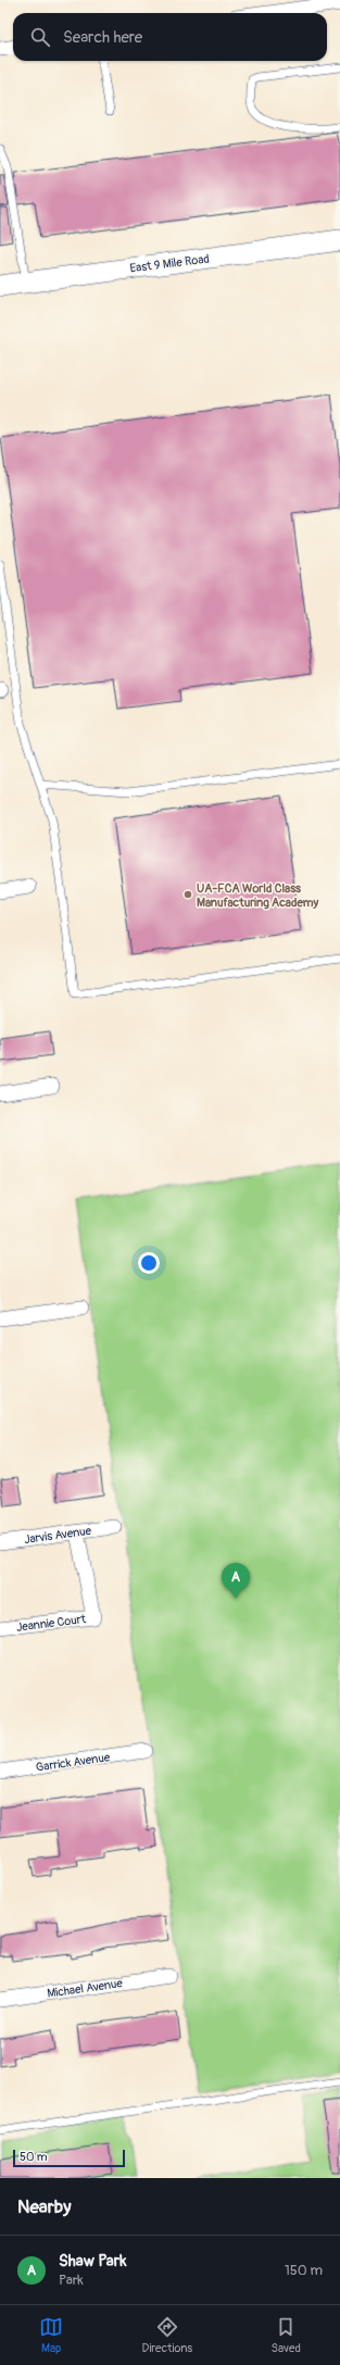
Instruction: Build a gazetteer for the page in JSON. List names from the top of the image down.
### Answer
{
  "streets": {
    "main road": ["East 9 Mile Road"],
    "street": [
      "Jarvis Avenue",
      "Jeannie Court",
      "Garrick Avenue",
      "Michael Avenue"
    ]
  },
  "crossings": [
    ["Jarvis Avenue", "Jeannie Court"]
  ],
  "places": ["UA-FCA World Class Manufacturing Academy"],
  "scale_bar": "50 m",
  "page": {
    "search": "Search here",
    "pins": "A",
    "scale": "50 m",
    "heading": "Nearby",
    "list": [
      {
        "mark": "A",
        "name": "Shaw Park",
        "note": "Park",
        "value": "150 m"
      }
    ],
    "nav": ["Map", "Directions", "Saved"]
  }
}
